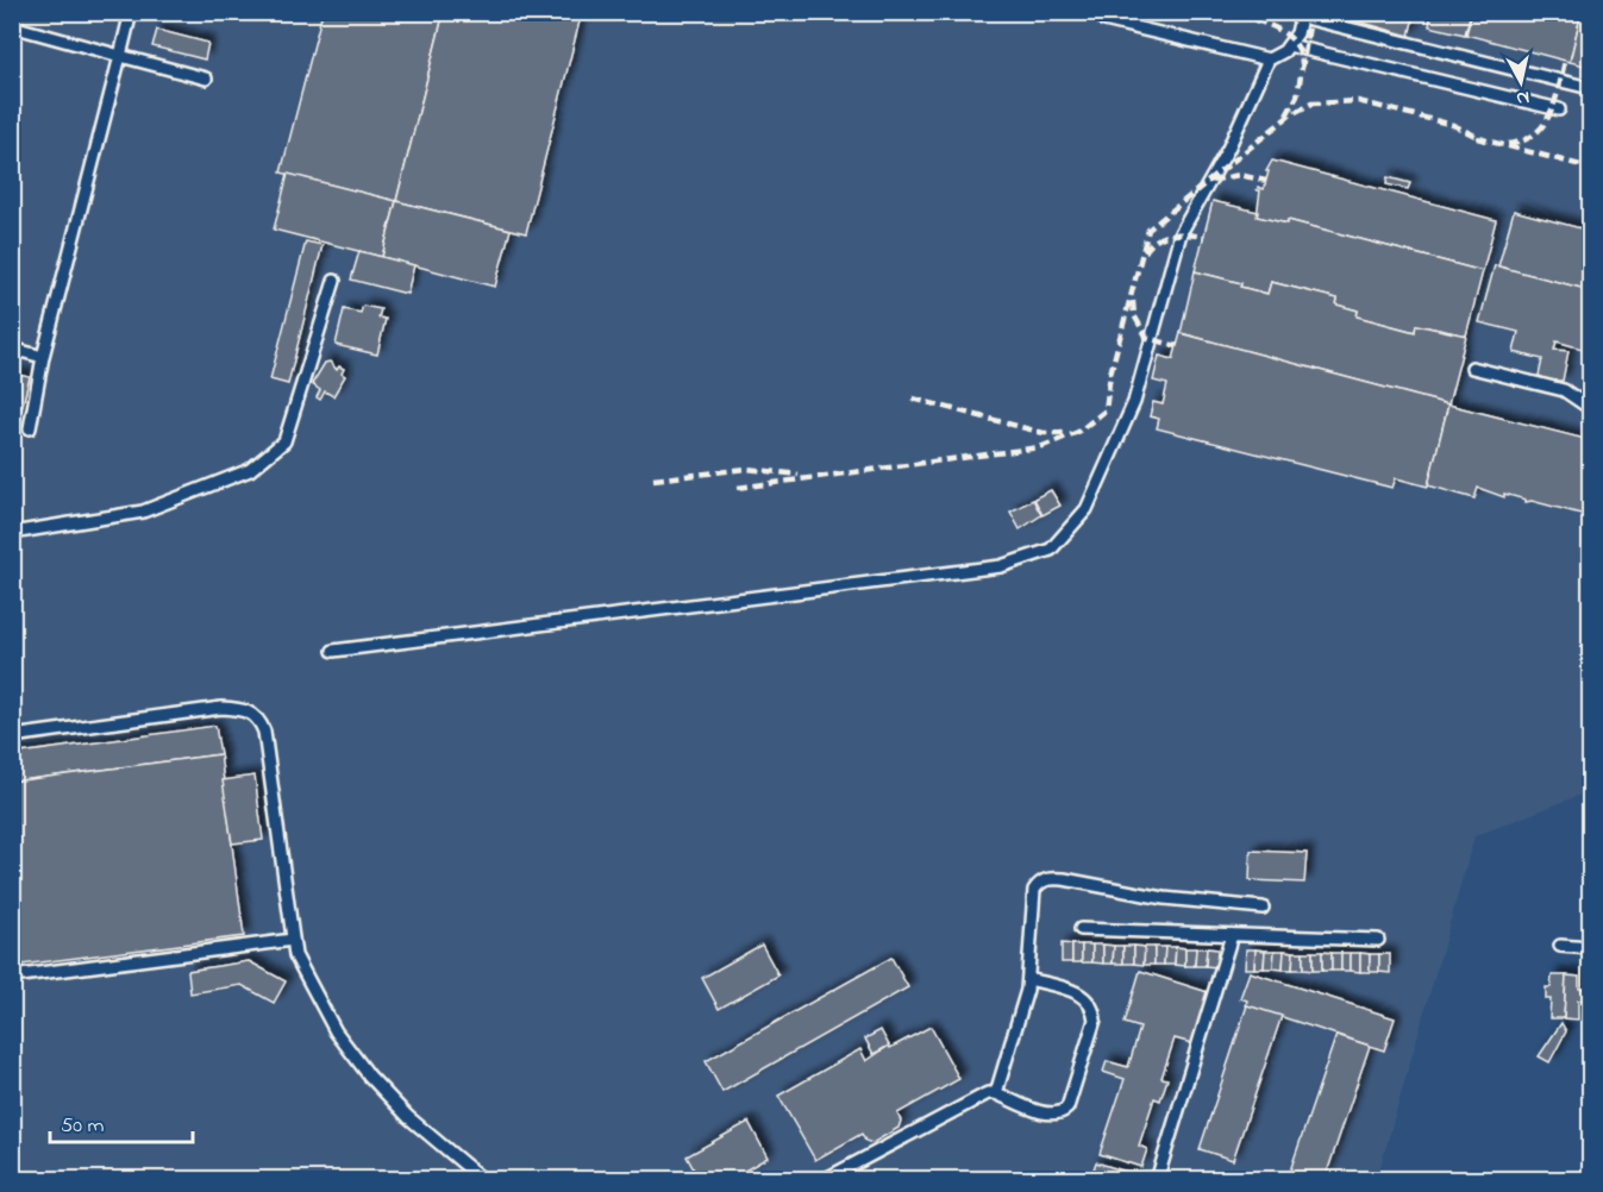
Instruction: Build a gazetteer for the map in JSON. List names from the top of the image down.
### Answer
{
  "scale_bar": "50 m",
  "north": "bottom"
}
